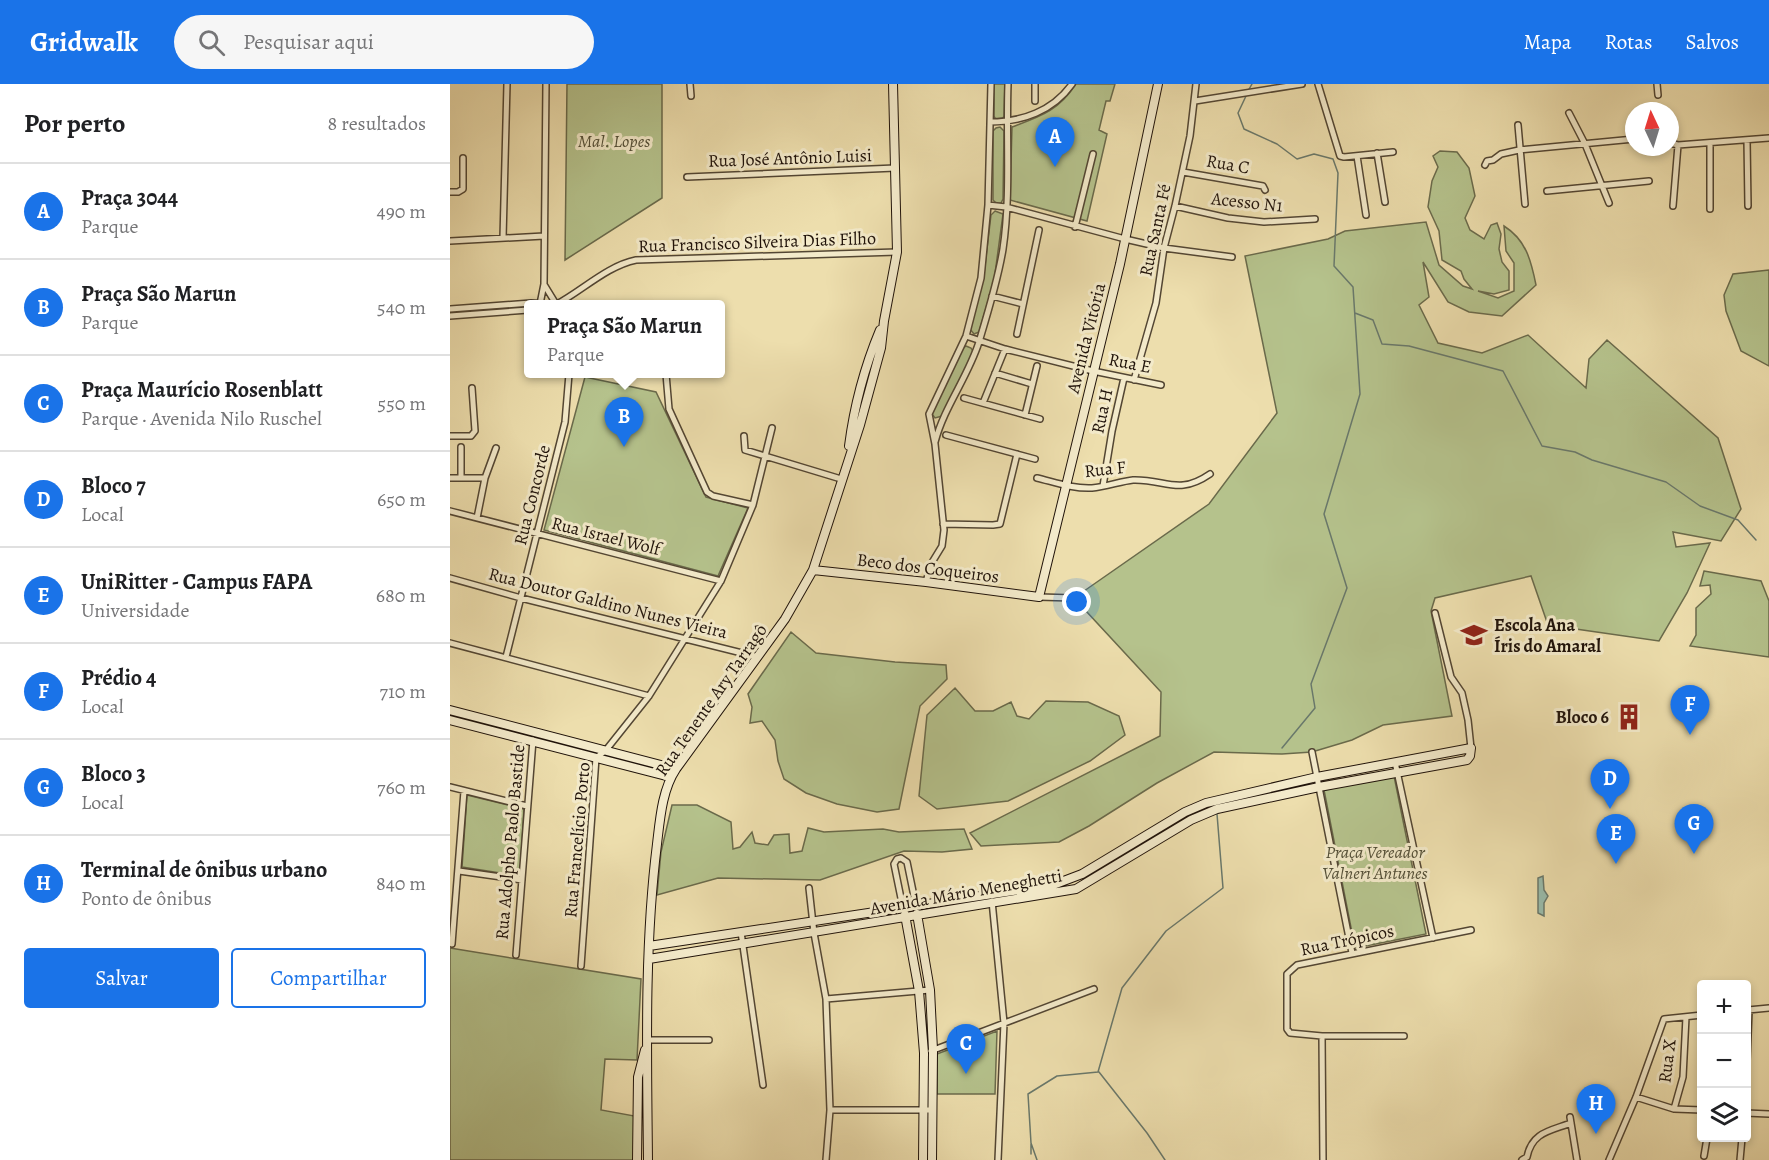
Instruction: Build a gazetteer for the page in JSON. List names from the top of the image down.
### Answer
{
  "streets": {
    "street": [
      "Rua José Antônio Luisi",
      "Rua C",
      "Acesso N1",
      "Rua Santa Fé",
      "Rua Francisco Silveira Dias Filho",
      "Avenida Vitória",
      "Rua E",
      "Rua H",
      "Rua F",
      "Rua Concorde",
      "Rua Israel Wolf",
      "Beco dos Coqueiros",
      "Rua Doutor Galdino Nunes Vieira",
      "Rua Tenente Ary Tarragô",
      "Rua Francelício Porto",
      "Rua Adolpho Paolo Bastide",
      "Avenida Mário Meneghetti",
      "Rua Trópicos",
      "Rua X"
    ]
  },
  "crossings": [
    ["Rua José Antônio Luisi", "Rua Tenente Ary Tarragô"],
    ["Rua C", "Rua Santa Fé"],
    ["Acesso N1", "Rua Santa Fé"],
    ["Rua Santa Fé", "Rua E"],
    ["Rua Francisco Silveira Dias Filho", "Rua Tenente Ary Tarragô"],
    ["Avenida Vitória", "Rua E"],
    ["Avenida Vitória", "Rua F"],
    ["Avenida Vitória", "Beco dos Coqueiros"],
    ["Rua E", "Rua H"],
    ["Rua H", "Rua F"],
    ["Rua Concorde", "Rua Israel Wolf"],
    ["Rua Concorde", "Rua Doutor Galdino Nunes Vieira"],
    ["Rua Israel Wolf", "Rua Francelício Porto"],
    ["Beco dos Coqueiros", "Rua Tenente Ary Tarragô"],
    ["Rua Doutor Galdino Nunes Vieira", "Rua Tenente Ary Tarragô"],
    ["Rua Doutor Galdino Nunes Vieira", "Rua Francelício Porto"],
    ["Rua Tenente Ary Tarragô", "Avenida Mário Meneghetti"]
  ],
  "parks": ["Mal. Lopes", "Praça Vereador Valneri Antunes"],
  "places": {
    "school or university": ["Escola Ana Íris do Amaral"],
    "building": ["Bloco 6"]
  },
  "north": "top",
  "page": {
    "header": "Gridwalk",
    "search": "Pesquisar aqui",
    "nav": ["Mapa", "Rotas", "Salvos"],
    "heading": ["Por perto", "8 resultados"],
    "pins": [
      "A",
      "B",
      "F",
      "D",
      "G",
      "E",
      "C",
      "H"
    ],
    "list": [
      {
        "mark": "A",
        "name": "Praça 3044",
        "note": "Parque",
        "value": "490 m"
      },
      {
        "mark": "B",
        "name": "Praça São Marun",
        "note": "Parque",
        "value": "540 m"
      },
      {
        "mark": "C",
        "name": "Praça Maurício Rosenblatt",
        "note": "Parque · Avenida Nilo Ruschel",
        "value": "550 m"
      },
      {
        "mark": "D",
        "name": "Bloco 7",
        "note": "Local",
        "value": "650 m"
      },
      {
        "mark": "E",
        "name": "UniRitter - Campus FAPA",
        "note": "Universidade",
        "value": "680 m"
      },
      {
        "mark": "F",
        "name": "Prédio 4",
        "note": "Local",
        "value": "710 m"
      },
      {
        "mark": "G",
        "name": "Bloco 3",
        "note": "Local",
        "value": "760 m"
      },
      {
        "mark": "H",
        "name": "Terminal de ônibus urbano",
        "note": "Ponto de ônibus",
        "value": "840 m"
      }
    ],
    "popup": ["Praça São Marun", "Parque"],
    "buttons": ["Salvar", "Compartilhar"],
    "map_buttons": ["+", "−"]
  }
}
